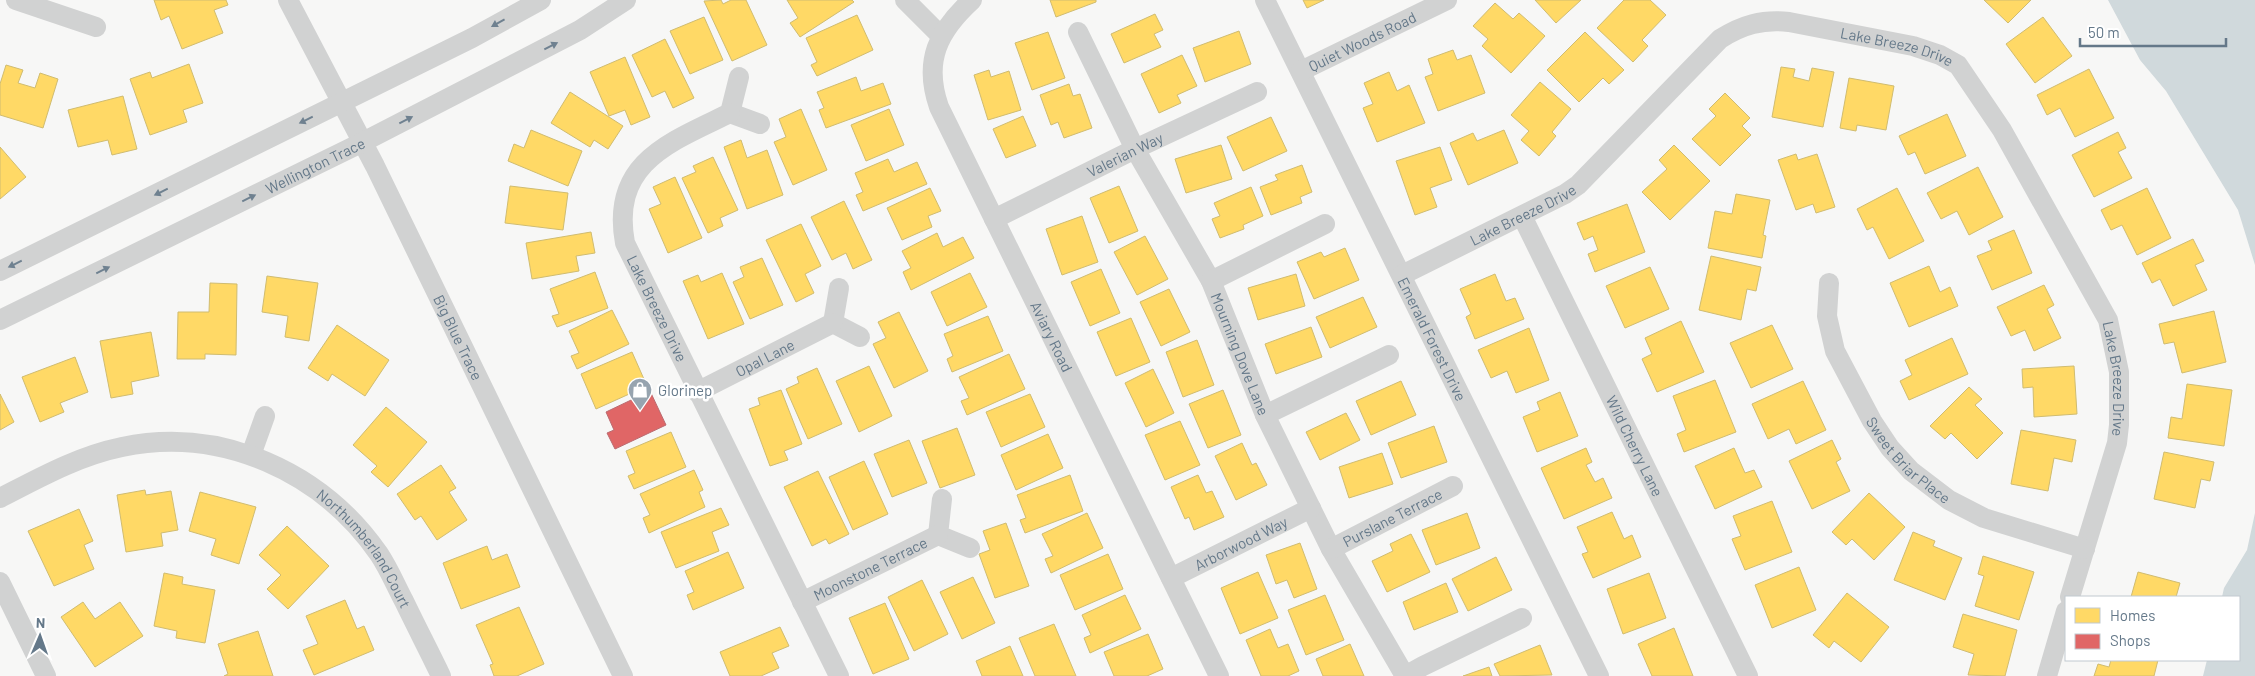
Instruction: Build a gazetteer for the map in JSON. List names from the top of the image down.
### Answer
{
  "streets": {
    "street": [
      "Quiet Woods Road",
      "Lake Breeze Drive",
      "Valerian Way",
      "Wellington Trace",
      "Big Blue Trace",
      "Aviary Road",
      "Emerald Forest Drive",
      "Mourning Dove Lane",
      "Opal Lane",
      "Wild Cherry Lane",
      "Sweet Briar Place",
      "Purslane Terrace",
      "Arborwood Way",
      "Northumberland Court",
      "Moonstone Terrace"
    ]
  },
  "crossings": [
    ["Quiet Woods Road", "Emerald Forest Drive"],
    ["Lake Breeze Drive", "Emerald Forest Drive"],
    ["Lake Breeze Drive", "Opal Lane"],
    ["Lake Breeze Drive", "Wild Cherry Lane"],
    ["Lake Breeze Drive", "Sweet Briar Place"],
    ["Lake Breeze Drive", "Moonstone Terrace"],
    ["Valerian Way", "Aviary Road"],
    ["Valerian Way", "Mourning Dove Lane"],
    ["Wellington Trace", "Big Blue Trace"],
    ["Aviary Road", "Arborwood Way"],
    ["Mourning Dove Lane", "Purslane Terrace"],
    ["Mourning Dove Lane", "Arborwood Way"]
  ],
  "places": {
    "shop": ["Glorinep"]
  },
  "legend": ["Homes", "Shops"],
  "scale_bar": "50 m",
  "north": "top"
}
